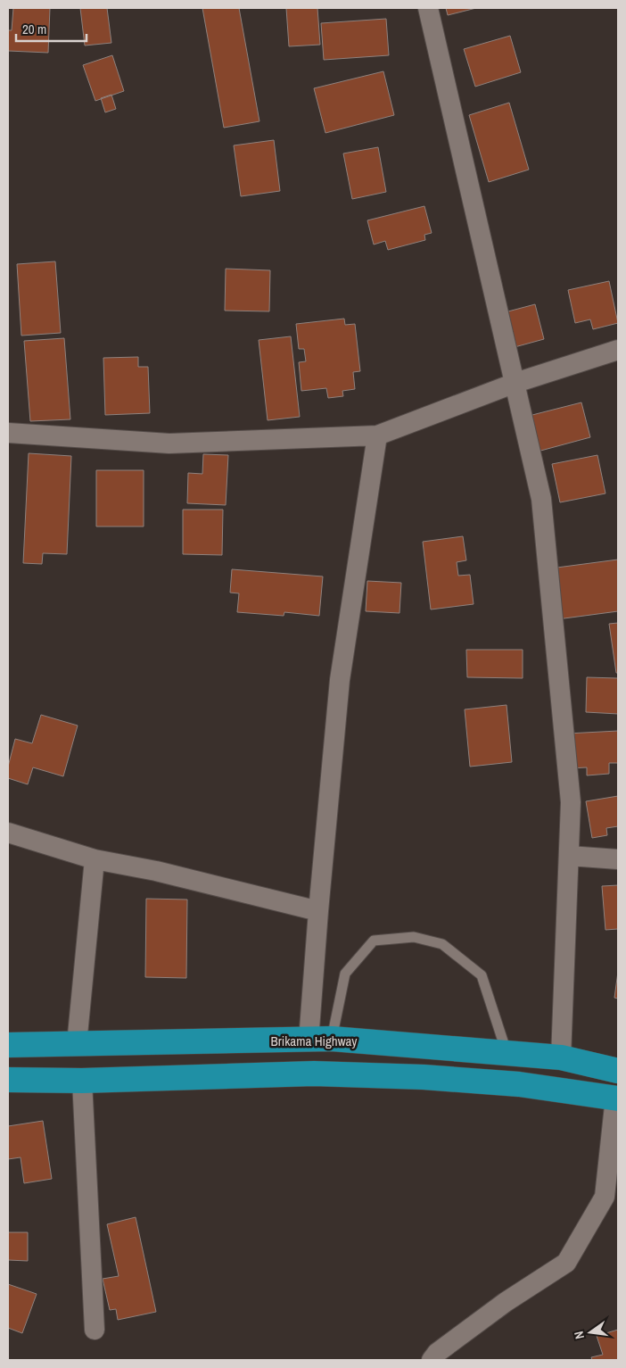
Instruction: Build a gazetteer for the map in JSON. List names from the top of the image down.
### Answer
{
  "streets": {
    "highway": ["Brikama Highway"]
  },
  "scale_bar": "20 m",
  "north": "left"
}
